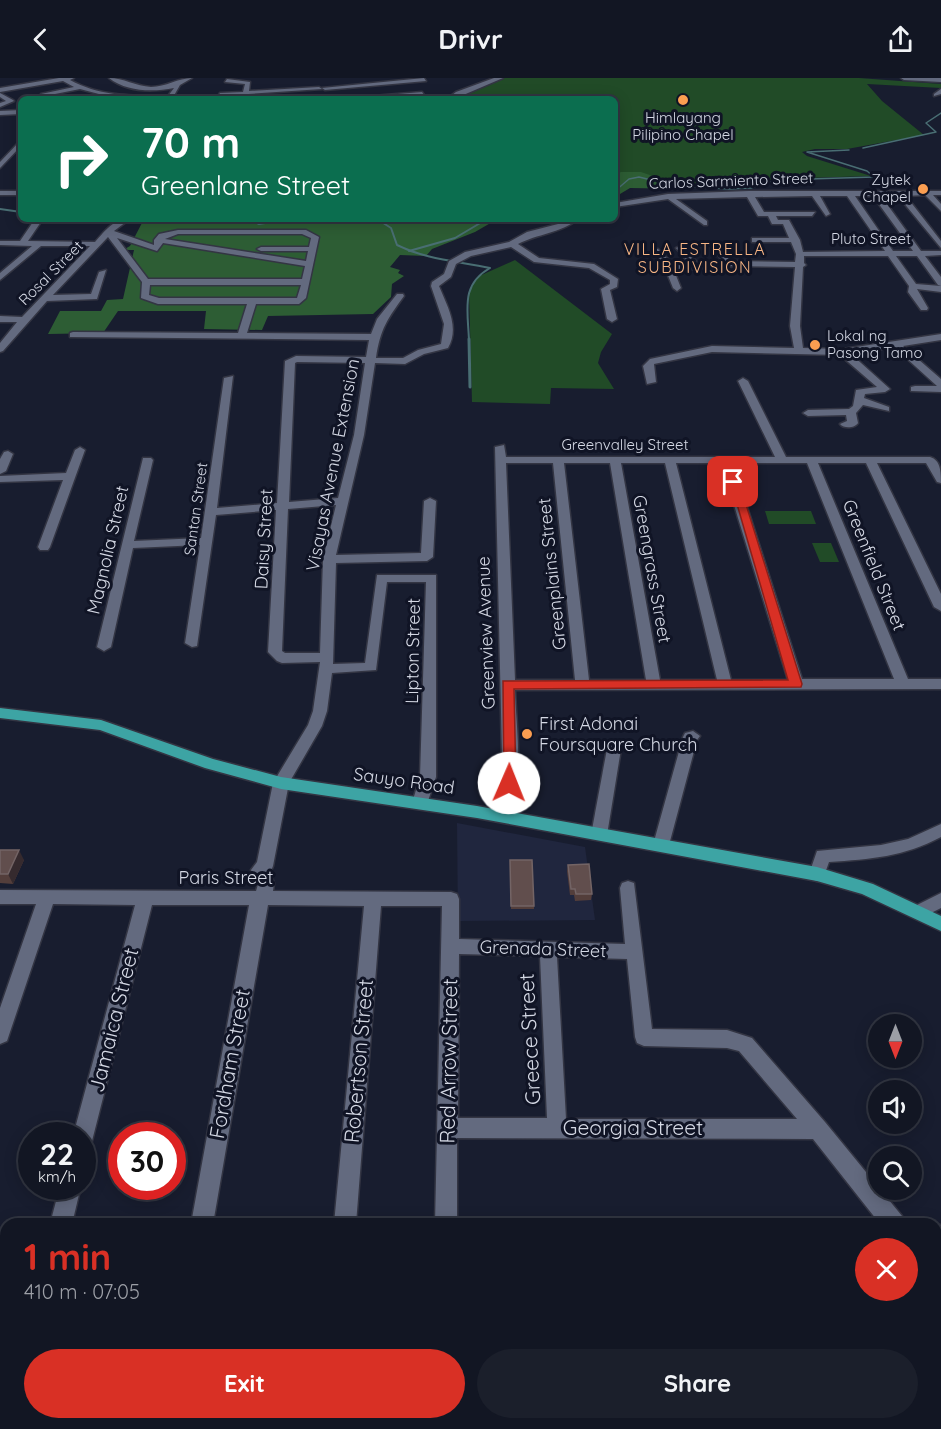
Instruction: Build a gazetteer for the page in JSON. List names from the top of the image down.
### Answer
{
  "streets": {
    "main road": ["Sauyo Road"],
    "street": [
      "Carlos Sarmiento Street",
      "Pluto Street",
      "Rosal Street",
      "Greenvalley Street",
      "Visayas Avenue Extension",
      "Santan Street",
      "Daisy Street",
      "Magnolia Street",
      "Greenfield Street",
      "Greengrass Street",
      "Greenplains Street",
      "Greenview Avenue",
      "Lipton Street",
      "Paris Street",
      "Grenada Street",
      "Jamaica Street",
      "Greece Street",
      "Robertson Street",
      "Red Arrow Street",
      "Fordham Street",
      "Georgia Street"
    ]
  },
  "crossings": [
    ["Greenvalley Street", "Greenfield Street"],
    ["Greenvalley Street", "Greengrass Street"],
    ["Greenvalley Street", "Greenplains Street"],
    ["Greenvalley Street", "Greenview Avenue"],
    ["Visayas Avenue Extension", "Daisy Street"],
    ["Visayas Avenue Extension", "Lipton Street"],
    ["Visayas Avenue Extension", "Sauyo Road"],
    ["Visayas Avenue Extension", "Fordham Street"],
    ["Daisy Street", "Lipton Street"],
    ["Greenview Avenue", "Sauyo Road"],
    ["Lipton Street", "Sauyo Road"],
    ["Sauyo Road", "Fordham Street"],
    ["Paris Street", "Jamaica Street"],
    ["Paris Street", "Robertson Street"],
    ["Paris Street", "Red Arrow Street"],
    ["Paris Street", "Fordham Street"],
    ["Grenada Street", "Greece Street"],
    ["Grenada Street", "Red Arrow Street"],
    ["Greece Street", "Georgia Street"],
    ["Red Arrow Street", "Georgia Street"]
  ],
  "districts": ["VILLA ESTRELLA SUBDIVISION"],
  "places": [
    "Himlayang Pilipino Chapel",
    "Zytek Chapel",
    "Lokal ng Pasong Tamo",
    "First Adonai Foursquare Church"
  ],
  "north": "bottom",
  "page": {
    "header": "Drivr",
    "turn": ["70 m", "Greenlane Street"],
    "speed": "22 km/h",
    "limit": "30",
    "heading": ["1 min", "410 m · 07:05"],
    "buttons": ["Exit", "Share"]
  }
}
